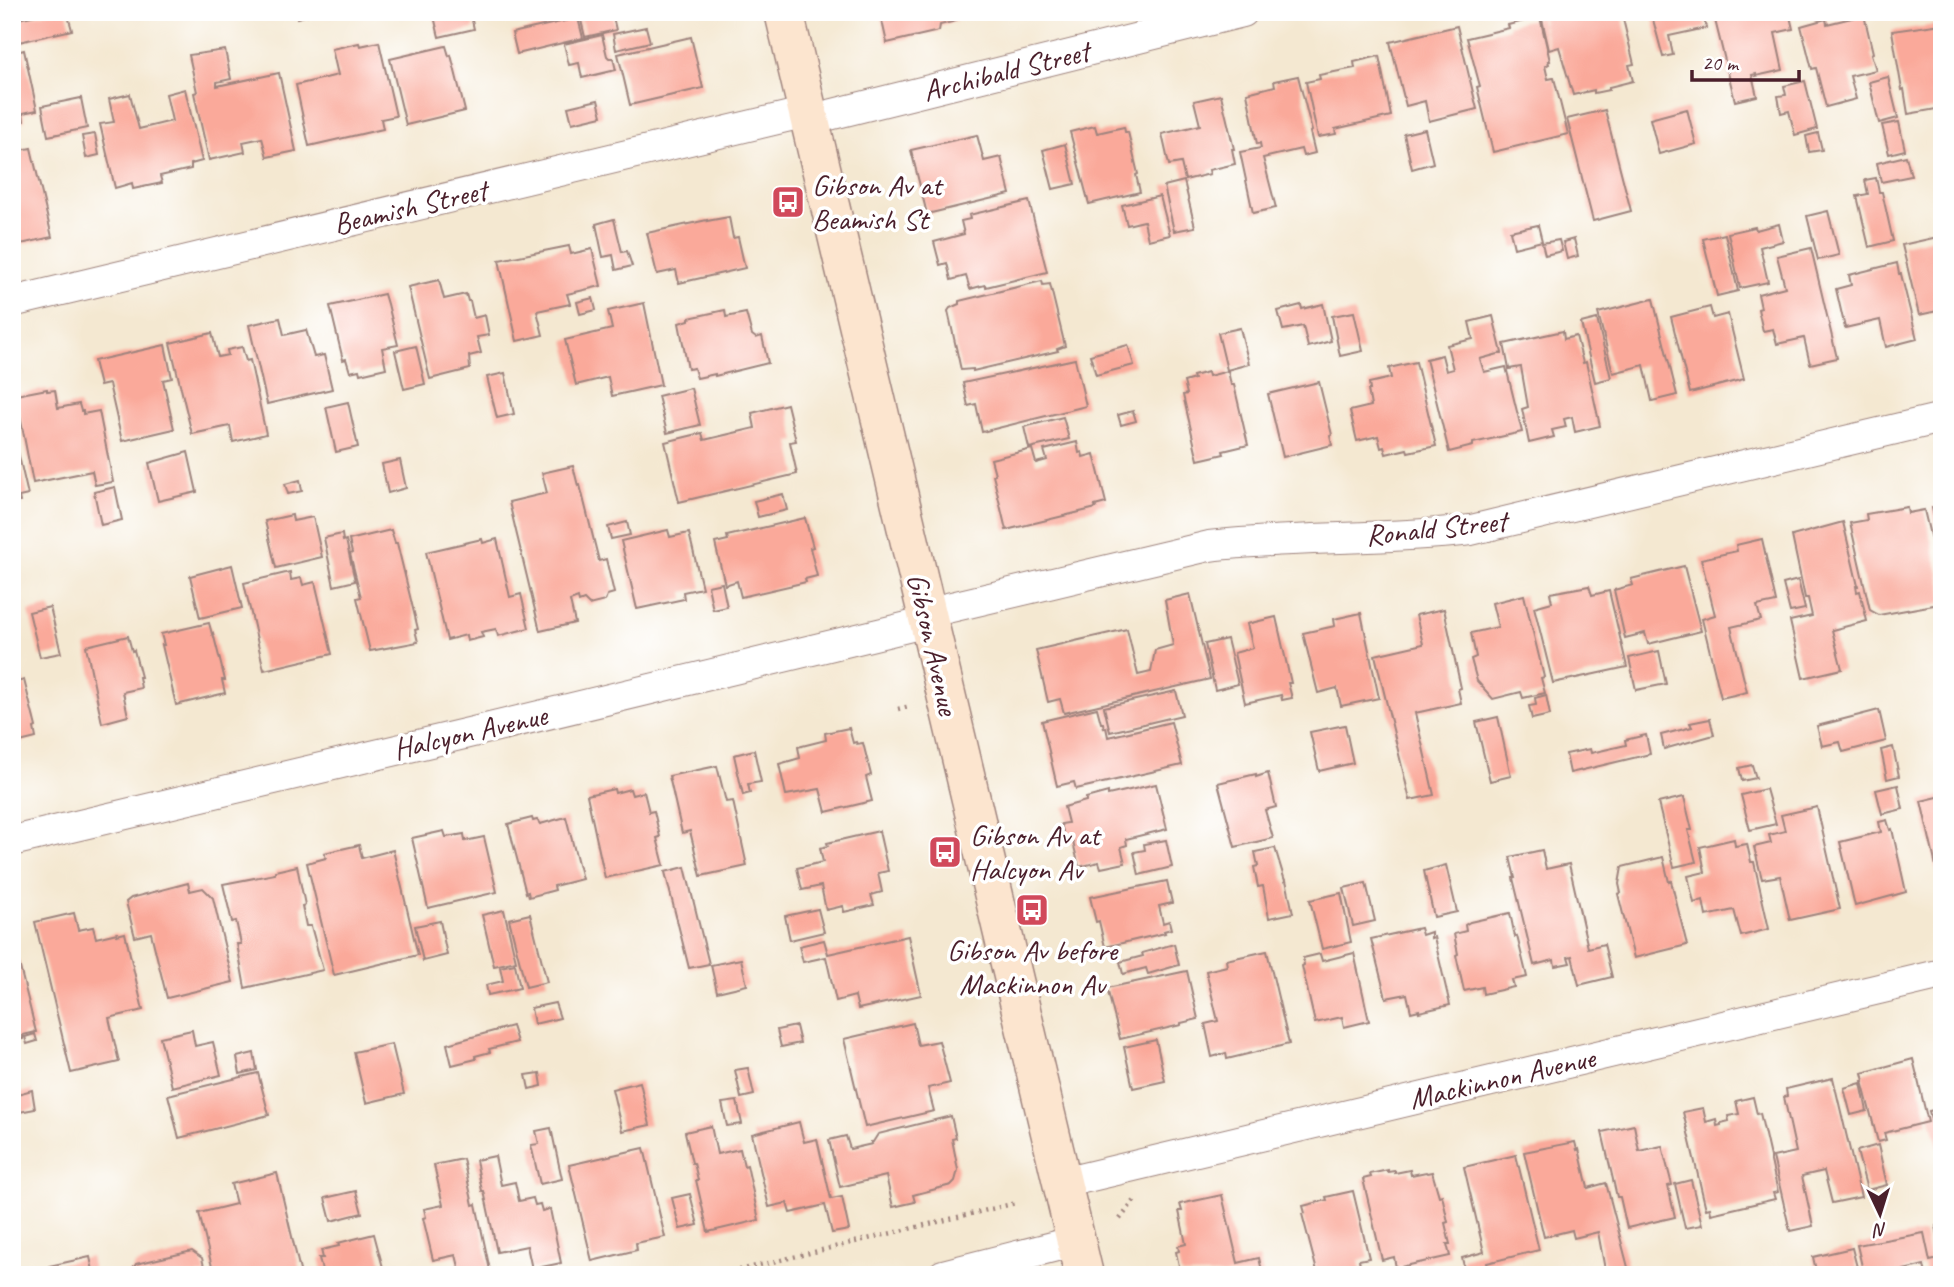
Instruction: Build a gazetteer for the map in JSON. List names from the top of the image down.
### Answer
{
  "streets": {
    "main road": ["Gibson Avenue"],
    "street": [
      "Archibald Street",
      "Beamish Street",
      "Ronald Street",
      "Halcyon Avenue",
      "Mackinnon Avenue"
    ]
  },
  "crossings": [
    ["Archibald Street", "Beamish Street"],
    ["Archibald Street", "Gibson Avenue"],
    ["Beamish Street", "Gibson Avenue"],
    ["Ronald Street", "Gibson Avenue"],
    ["Ronald Street", "Halcyon Avenue"],
    ["Gibson Avenue", "Halcyon Avenue"],
    ["Gibson Avenue", "Mackinnon Avenue"]
  ],
  "places": {
    "bus stop": ["Gibson Av at Beamish St", "Gibson Av at Halcyon Av", "Gibson Av before Mackinnon Av"]
  },
  "scale_bar": "20 m",
  "north": "bottom"
}
